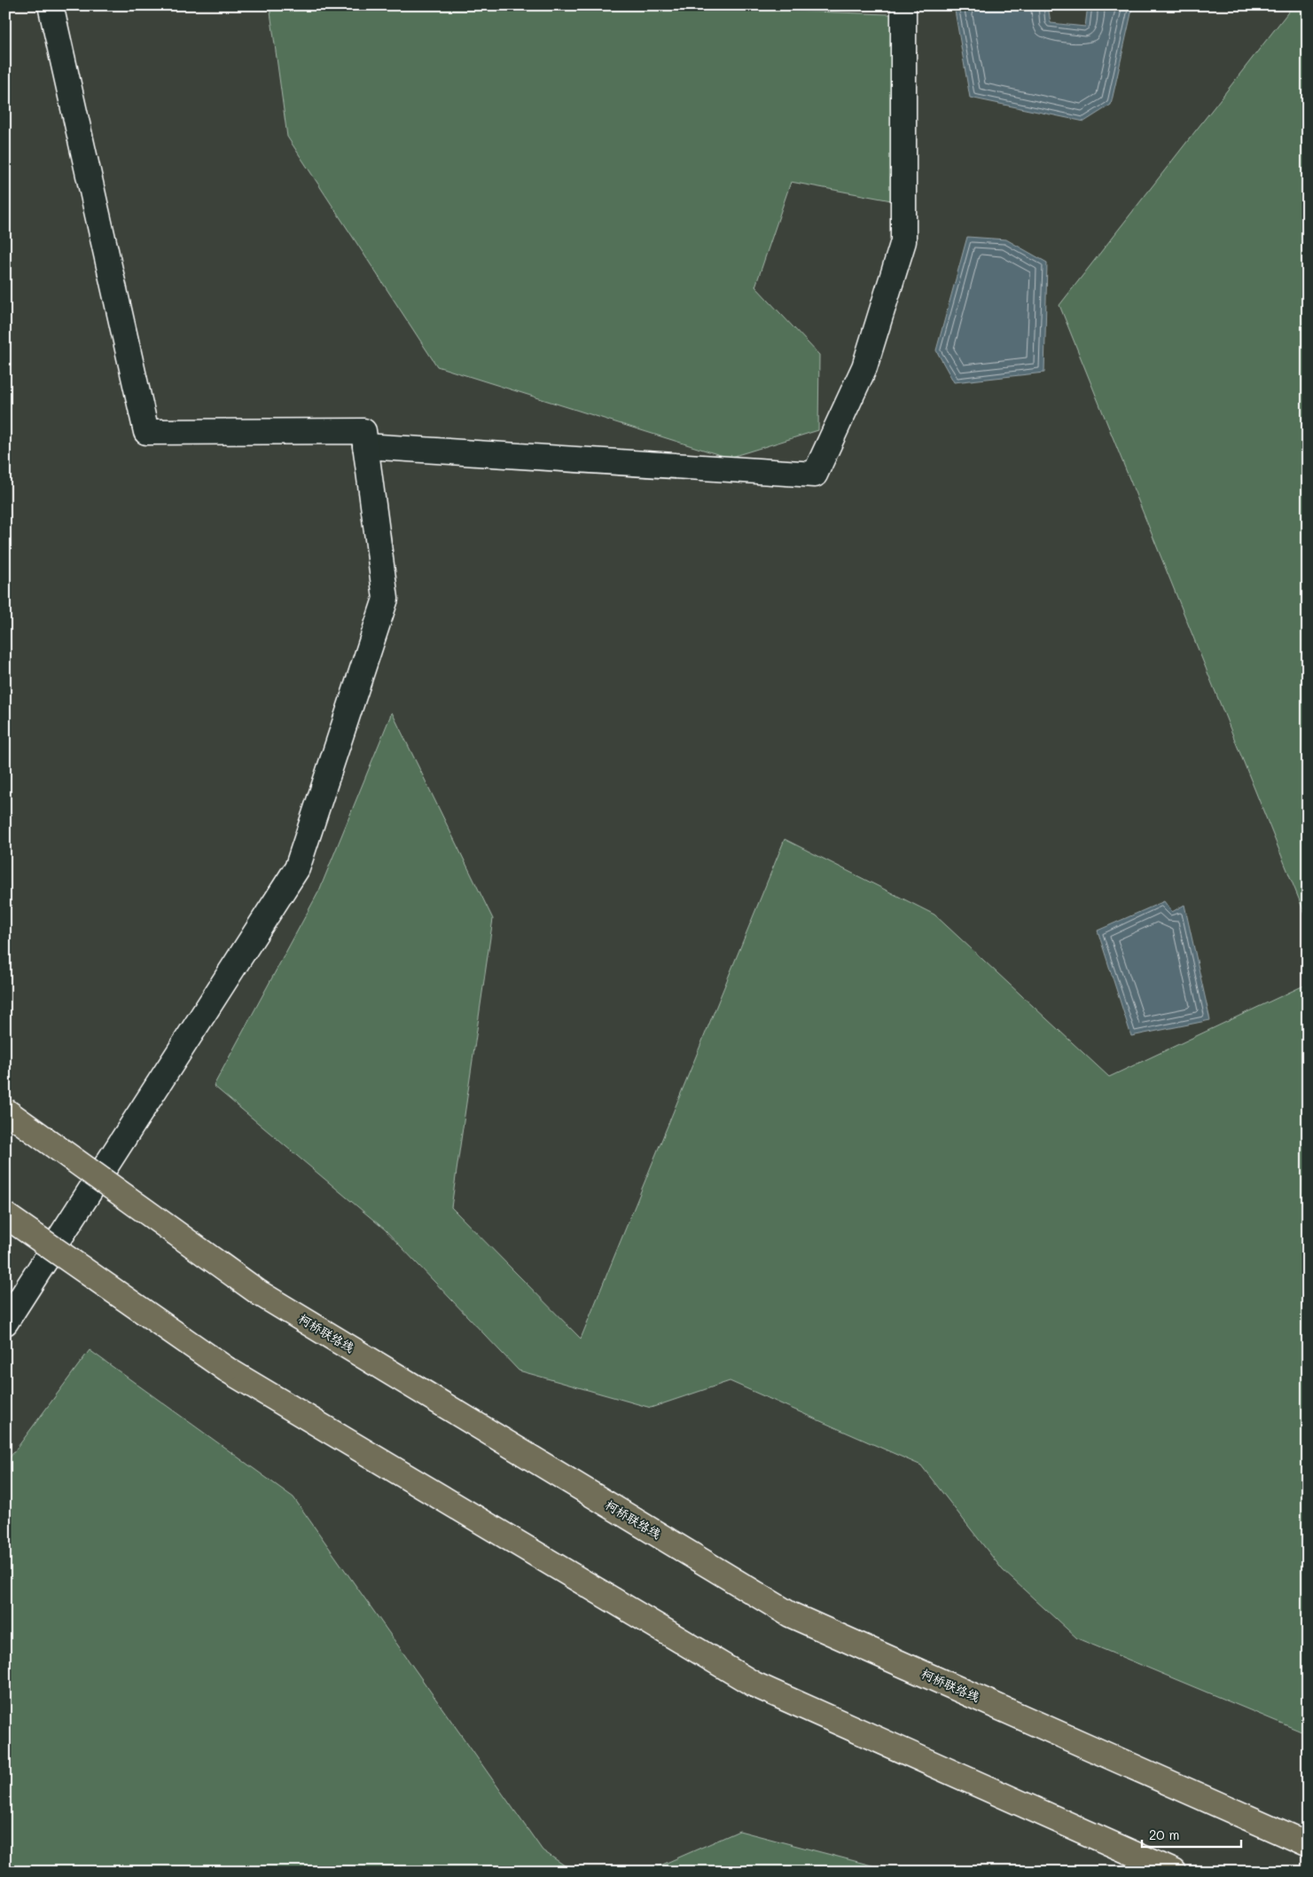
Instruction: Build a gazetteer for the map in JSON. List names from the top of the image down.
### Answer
{
  "streets": {
    "highway": ["柯桥联络线"]
  },
  "scale_bar": "20 m"
}
